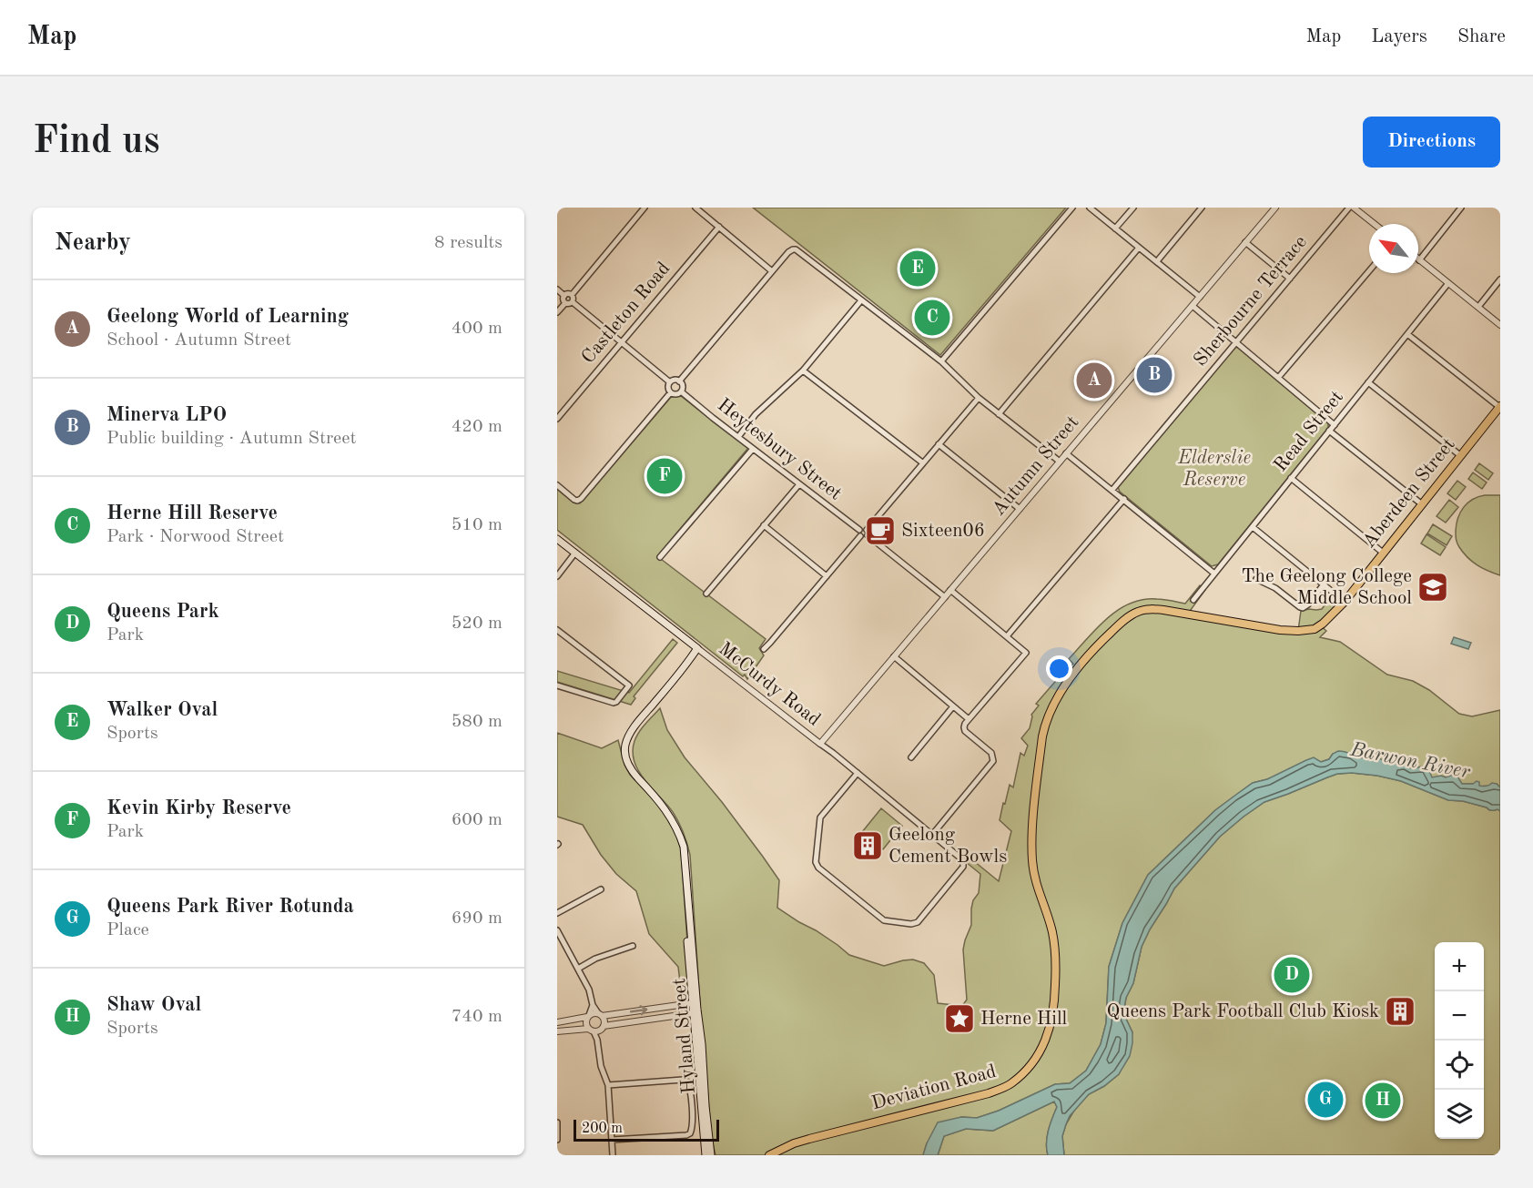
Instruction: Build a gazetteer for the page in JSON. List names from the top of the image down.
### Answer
{
  "streets": {
    "main road": [
      "Aberdeen Street",
      "McCurdy Road",
      "Hyland Street",
      "Deviation Road"
    ],
    "street": [
      "Sherbourne Terrace",
      "Castleton Road",
      "Read Street",
      "Heytesbury Street",
      "Autumn Street"
    ]
  },
  "crossings": [
    ["Autumn Street", "McCurdy Road"],
    ["Aberdeen Street", "Deviation Road"],
    ["McCurdy Road", "Hyland Street"]
  ],
  "water": ["Barwon River"],
  "parks": ["Elderslie Reserve"],
  "places": {
    "cafe": ["Sixteen06"],
    "school or university": ["The Geelong College Middle School"],
    "building": ["Geelong Cement Bowls", "Queens Park Football Club Kiosk"],
    "place": ["Herne Hill"]
  },
  "scale_bar": "200 m",
  "north": "top left",
  "page": {
    "header": "Map",
    "nav": ["Map", "Layers", "Share"],
    "buttons": "Directions",
    "title": "Find us",
    "heading": ["Nearby", "8 results"],
    "pins": [
      "E",
      "C",
      "B",
      "A",
      "F",
      "D",
      "G",
      "H"
    ],
    "list": [
      {
        "mark": "A",
        "name": "Geelong World of Learning",
        "note": "School · Autumn Street",
        "value": "400 m"
      },
      {
        "mark": "B",
        "name": "Minerva LPO",
        "note": "Public building · Autumn Street",
        "value": "420 m"
      },
      {
        "mark": "C",
        "name": "Herne Hill Reserve",
        "note": "Park · Norwood Street",
        "value": "510 m"
      },
      {
        "mark": "D",
        "name": "Queens Park",
        "note": "Park",
        "value": "520 m"
      },
      {
        "mark": "E",
        "name": "Walker Oval",
        "note": "Sports",
        "value": "580 m"
      },
      {
        "mark": "F",
        "name": "Kevin Kirby Reserve",
        "note": "Park",
        "value": "600 m"
      },
      {
        "mark": "G",
        "name": "Queens Park River Rotunda",
        "note": "Place",
        "value": "690 m"
      },
      {
        "mark": "H",
        "name": "Shaw Oval",
        "note": "Sports",
        "value": "740 m"
      }
    ],
    "map_buttons": ["+", "−"],
    "scale": "200 m"
  }
}
